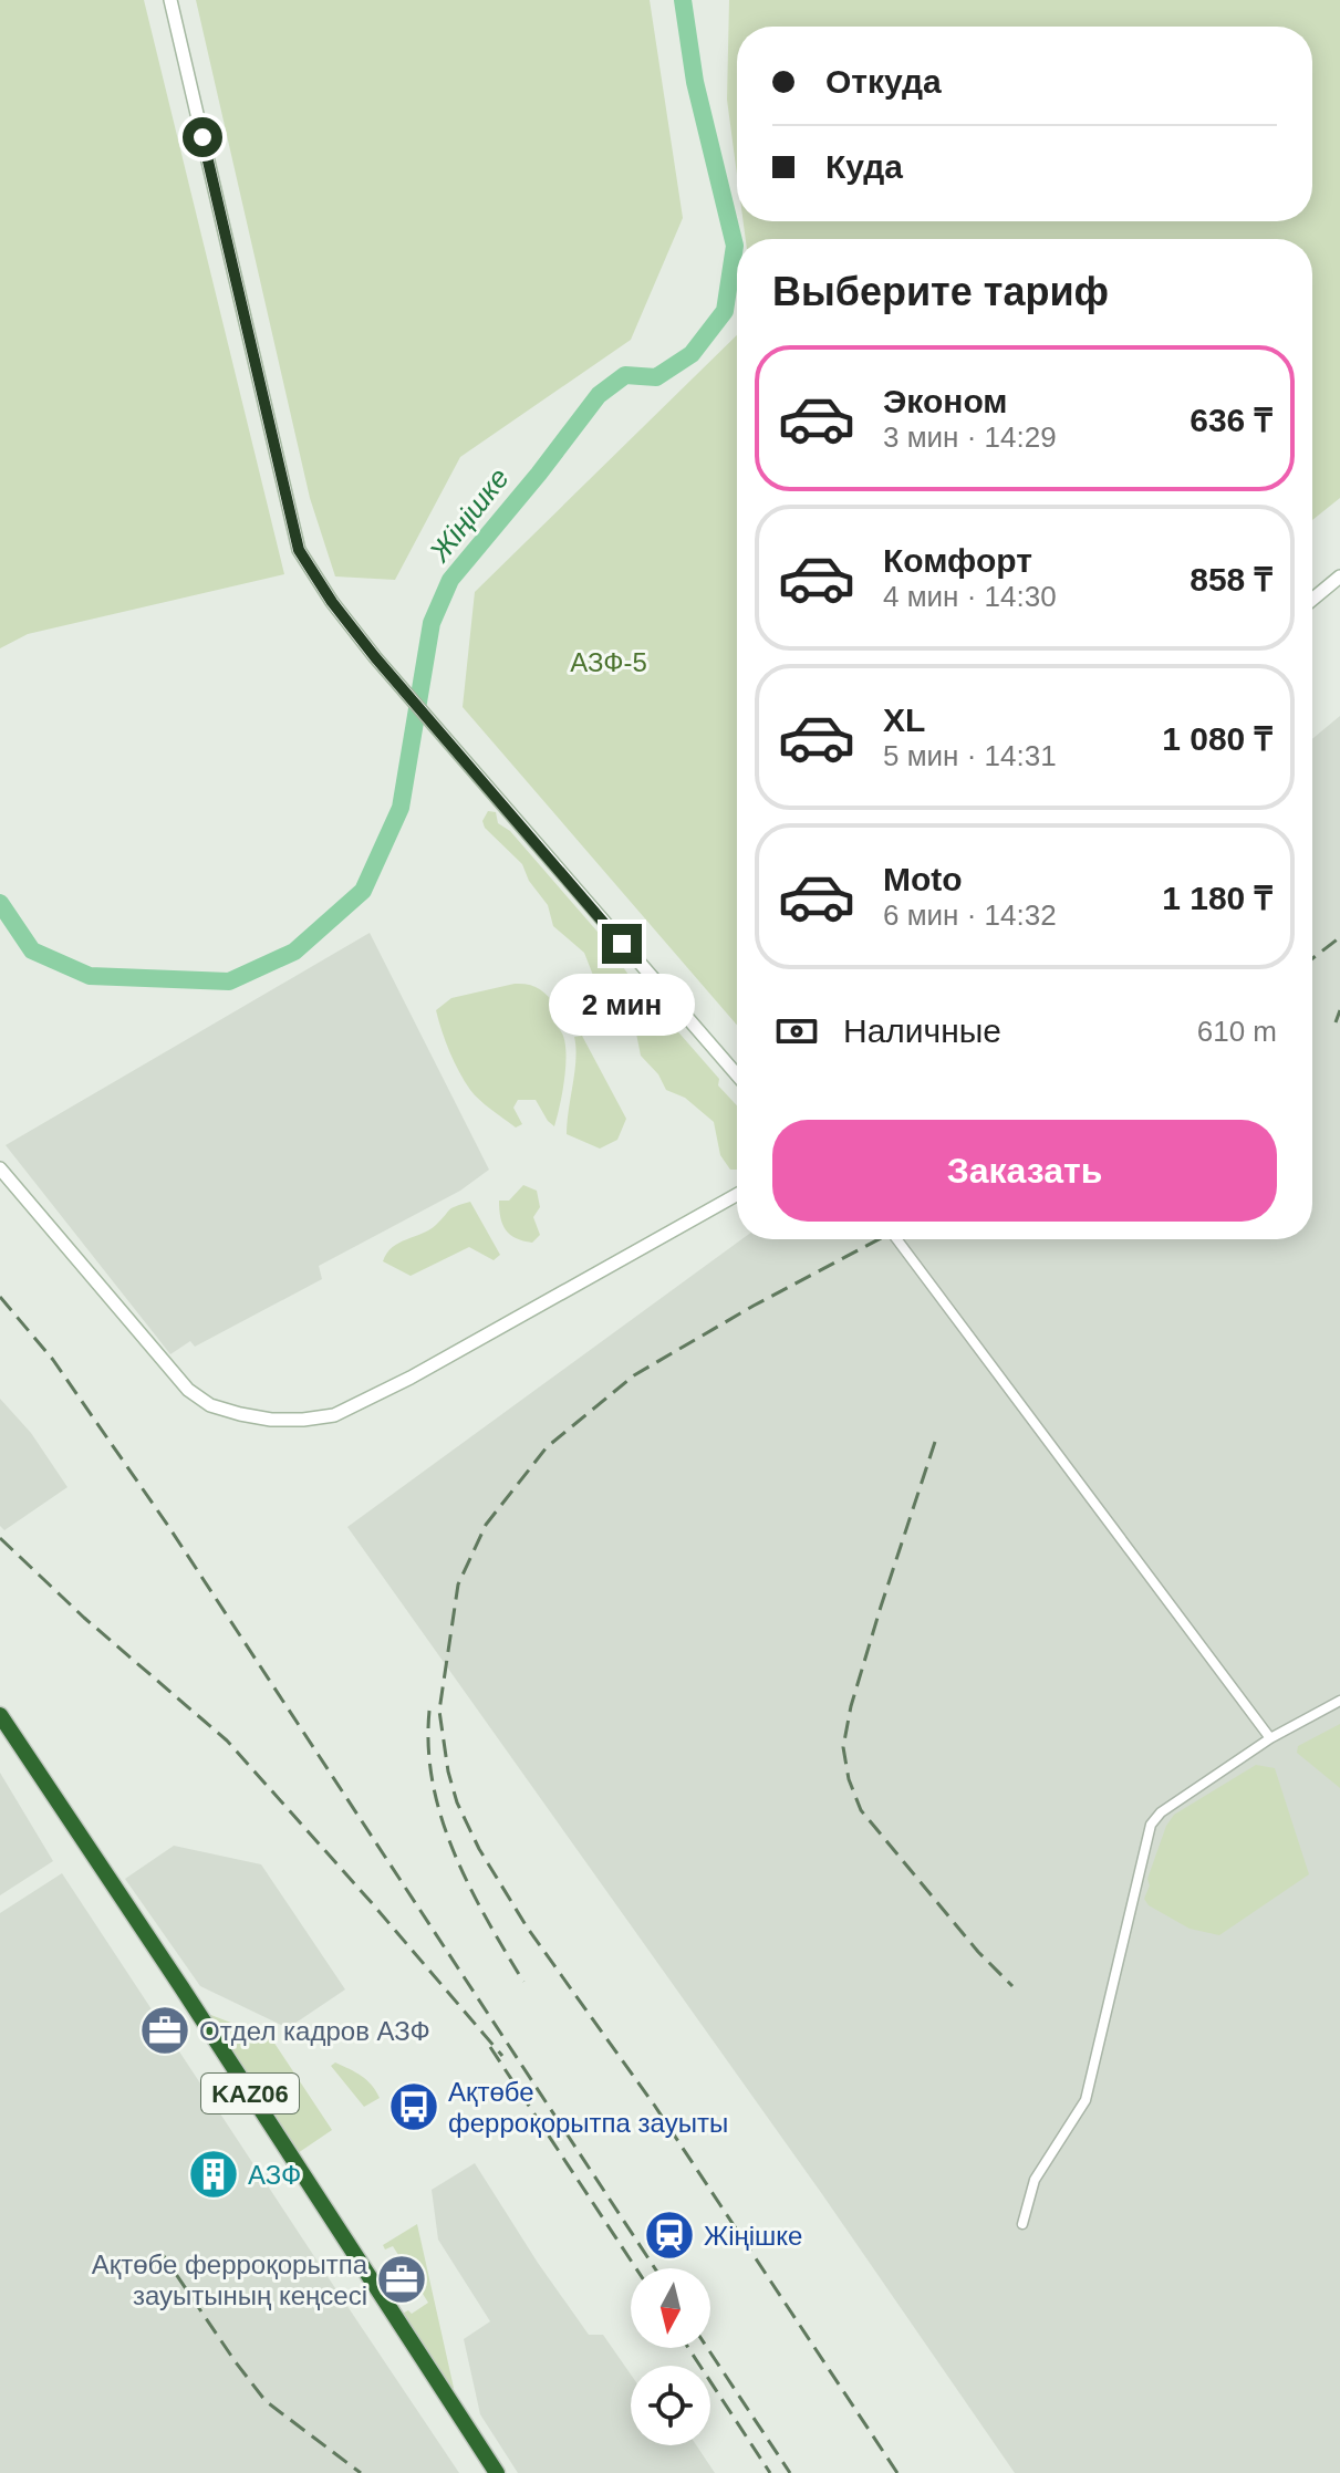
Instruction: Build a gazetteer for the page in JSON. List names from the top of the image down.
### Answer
{
  "streets": {
    "highway": ["KАZ06"]
  },
  "water": ["Жіңішке"],
  "parks": ["АЗФ-5"],
  "places": {
    "office": ["Отдел кадров АЗФ", "Ақтөбе ферроқорытпа зауытының кеңсесі"],
    "bus stop": ["Ақтөбе ферроқорытпа зауыты"],
    "building": ["АЗФ"],
    "station": ["Жіңішке"]
  },
  "north": "bottom",
  "page": {
    "banner": ["Откуда", "Куда"],
    "heading": "Выберите тариф",
    "list": [
      {
        "name": "Эконом",
        "note": "3 мин · 14:29",
        "value": "636 ₸"
      },
      {
        "name": "Комфорт",
        "note": "4 мин · 14:30",
        "value": "858 ₸"
      },
      {
        "name": "XL",
        "note": "5 мин · 14:31",
        "value": "1 080 ₸"
      },
      {
        "name": "Moto",
        "note": "6 мин · 14:32",
        "value": "1 180 ₸"
      }
    ],
    "bubble": "2 мин",
    "pay": ["Наличные", "610 m"],
    "buttons": "Заказать"
  }
}
